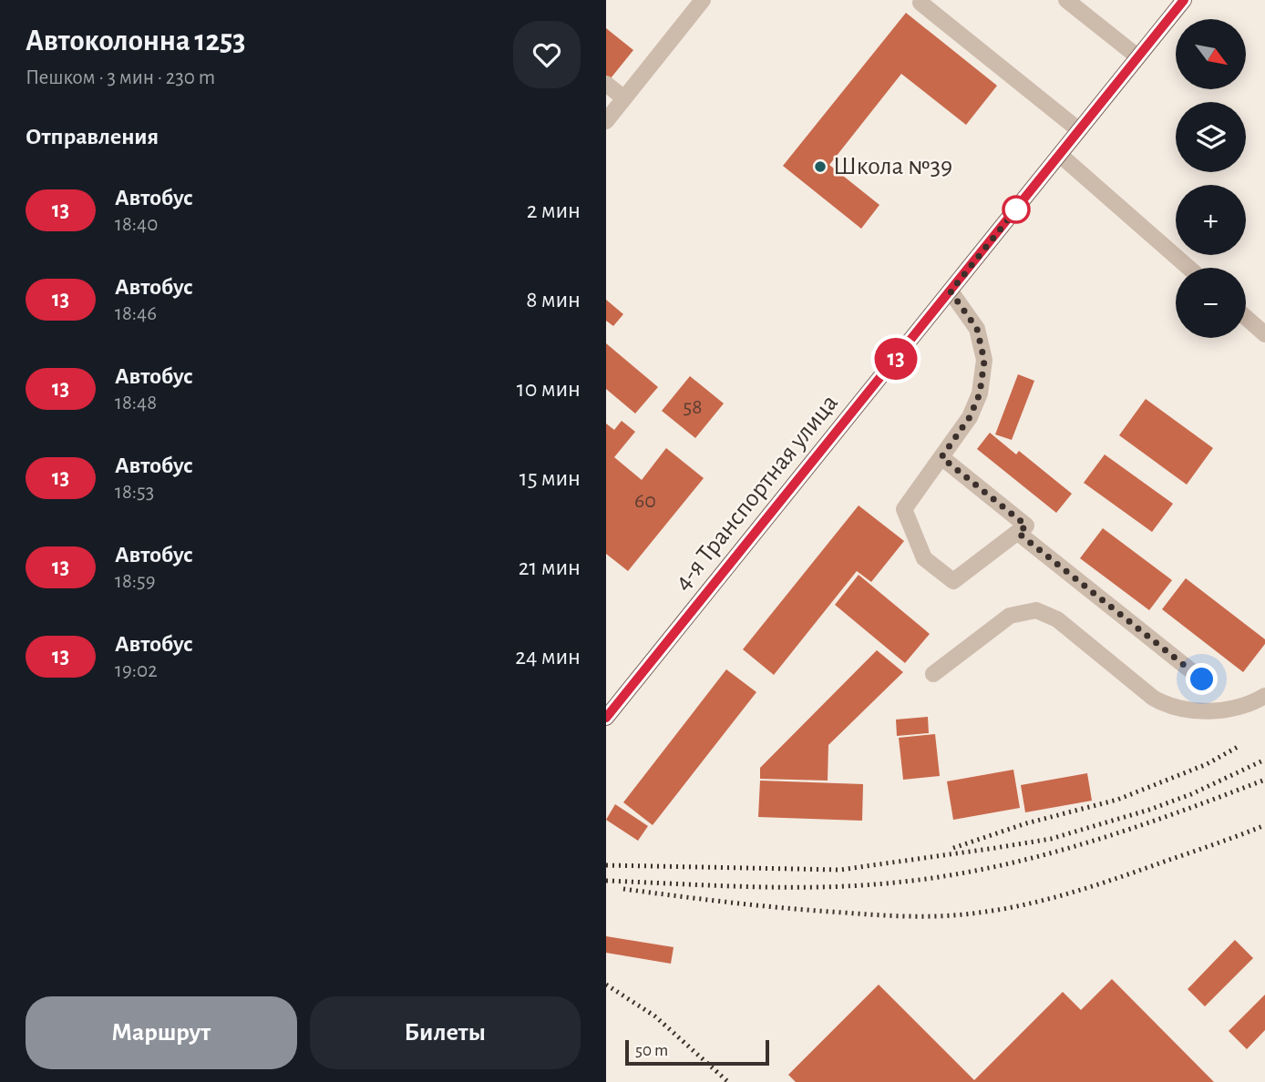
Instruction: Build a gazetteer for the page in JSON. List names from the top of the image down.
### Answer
{
  "streets": {
    "main road": ["4-я Транспортная улица"]
  },
  "places": ["Школа №39"],
  "lines": ["bus line 13"],
  "house_numbers": ["58", "60"],
  "scale_bar": "50 m",
  "north": "bottom right",
  "page": {
    "heading": [
      ["Автоколонна 1253", "Пешком · 3 мин · 230 m"],
      "Отправления"
    ],
    "on_map": "13",
    "map_buttons": ["+", "−"],
    "list": [
      {
        "mark": "13",
        "name": "Автобус",
        "note": "18:40",
        "value": "2 мин"
      },
      {
        "mark": "13",
        "name": "Автобус",
        "note": "18:46",
        "value": "8 мин"
      },
      {
        "mark": "13",
        "name": "Автобус",
        "note": "18:48",
        "value": "10 мин"
      },
      {
        "mark": "13",
        "name": "Автобус",
        "note": "18:53",
        "value": "15 мин"
      },
      {
        "mark": "13",
        "name": "Автобус",
        "note": "18:59",
        "value": "21 мин"
      },
      {
        "mark": "13",
        "name": "Автобус",
        "note": "19:02",
        "value": "24 мин"
      }
    ],
    "buttons": ["Маршрут", "Билеты"],
    "scale": "50 m"
  }
}
